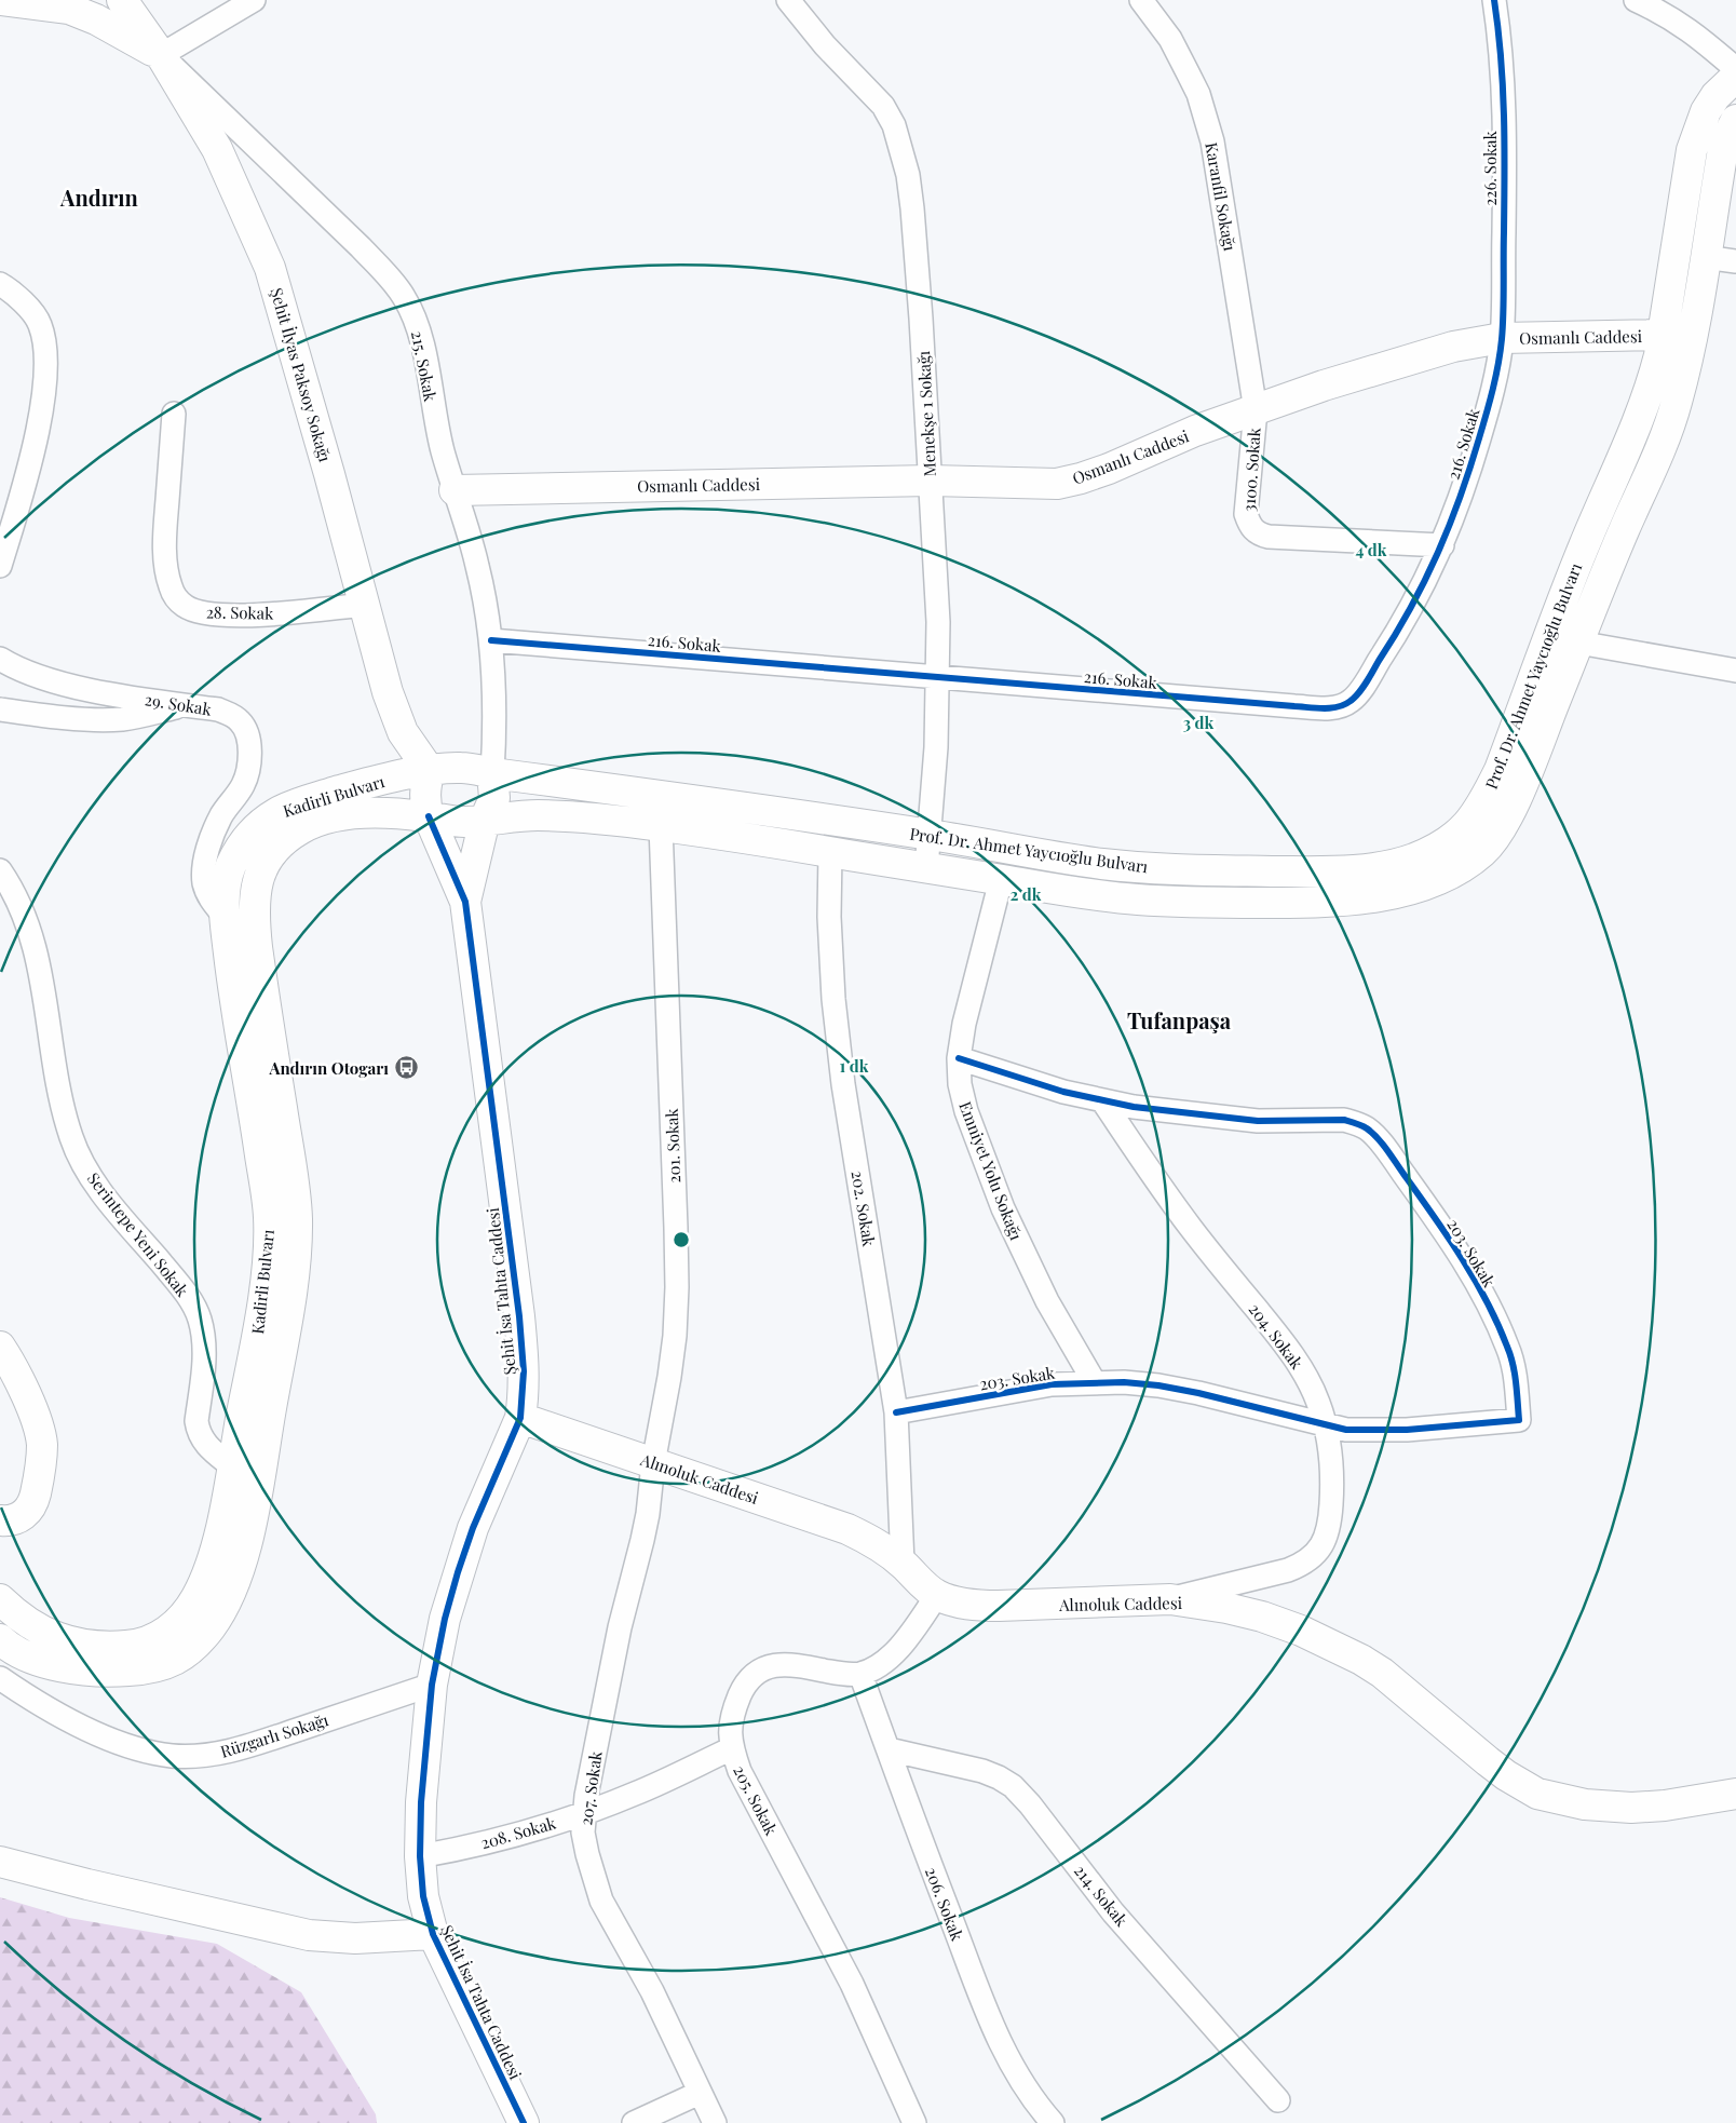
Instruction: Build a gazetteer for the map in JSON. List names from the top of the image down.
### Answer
{
  "streets": {
    "main road": [
      "Osmanlı Caddesi",
      "Şehit İlyas Paksoy Sokağı",
      "Prof. Dr. Ahmet Yaycıoğlu Bulvarı",
      "Kadirli Bulvarı",
      "Şehit İsa Tahta Caddesi",
      "Alınoluk Caddesi"
    ],
    "street": [
      "226. Sokak",
      "Karanfil Sokağı",
      "215. Sokak",
      "Menekşe 1 Sokağı",
      "216. Sokak",
      "3100. Sokak",
      "28. Sokak",
      "29. Sokak",
      "201. Sokak",
      "Emniyet Yolu Sokağı",
      "202. Sokak",
      "Serintepe Yeni Sokak",
      "203. Sokak",
      "204. Sokak",
      "Rüzgarlı Sokağı",
      "207. Sokak",
      "205. Sokak",
      "208. Sokak",
      "214. Sokak",
      "206. Sokak"
    ]
  },
  "crossings": [
    ["226. Sokak", "Osmanlı Caddesi"],
    ["226. Sokak", "216. Sokak"],
    ["Karanfil Sokağı", "Osmanlı Caddesi"],
    ["Karanfil Sokağı", "3100. Sokak"],
    ["Osmanlı Caddesi", "215. Sokak"],
    ["Osmanlı Caddesi", "Menekşe 1 Sokağı"],
    ["Osmanlı Caddesi", "216. Sokak"],
    ["Osmanlı Caddesi", "3100. Sokak"],
    ["Osmanlı Caddesi", "Prof. Dr. Ahmet Yaycıoğlu Bulvarı"],
    ["215. Sokak", "Şehit İlyas Paksoy Sokağı"],
    ["215. Sokak", "216. Sokak"],
    ["215. Sokak", "Prof. Dr. Ahmet Yaycıoğlu Bulvarı"],
    ["215. Sokak", "Kadirli Bulvarı"],
    ["215. Sokak", "Şehit İsa Tahta Caddesi"],
    ["Şehit İlyas Paksoy Sokağı", "28. Sokak"],
    ["Şehit İlyas Paksoy Sokağı", "Prof. Dr. Ahmet Yaycıoğlu Bulvarı"],
    ["Şehit İlyas Paksoy Sokağı", "Kadirli Bulvarı"],
    ["Şehit İlyas Paksoy Sokağı", "Şehit İsa Tahta Caddesi"],
    ["Menekşe 1 Sokağı", "216. Sokak"],
    ["Menekşe 1 Sokağı", "Prof. Dr. Ahmet Yaycıoğlu Bulvarı"],
    ["216. Sokak", "3100. Sokak"],
    ["Prof. Dr. Ahmet Yaycıoğlu Bulvarı", "Kadirli Bulvarı"],
    ["Prof. Dr. Ahmet Yaycıoğlu Bulvarı", "201. Sokak"],
    ["Prof. Dr. Ahmet Yaycıoğlu Bulvarı", "Emniyet Yolu Sokağı"],
    ["Prof. Dr. Ahmet Yaycıoğlu Bulvarı", "202. Sokak"],
    ["Prof. Dr. Ahmet Yaycıoğlu Bulvarı", "Şehit İsa Tahta Caddesi"],
    ["29. Sokak", "Kadirli Bulvarı"],
    ["Kadirli Bulvarı", "Serintepe Yeni Sokak"],
    ["Kadirli Bulvarı", "Şehit İsa Tahta Caddesi"],
    ["201. Sokak", "Alınoluk Caddesi"],
    ["201. Sokak", "207. Sokak"],
    ["Emniyet Yolu Sokağı", "203. Sokak"],
    ["202. Sokak", "203. Sokak"],
    ["202. Sokak", "Alınoluk Caddesi"],
    ["203. Sokak", "204. Sokak"],
    ["Şehit İsa Tahta Caddesi", "Alınoluk Caddesi"],
    ["Şehit İsa Tahta Caddesi", "Rüzgarlı Sokağı"],
    ["Şehit İsa Tahta Caddesi", "208. Sokak"],
    ["204. Sokak", "Alınoluk Caddesi"],
    ["Alınoluk Caddesi", "207. Sokak"],
    ["207. Sokak", "208. Sokak"],
    ["205. Sokak", "208. Sokak"],
    ["205. Sokak", "206. Sokak"],
    ["214. Sokak", "206. Sokak"]
  ],
  "districts": ["Andırın", "Tufanpaşa"],
  "places": {
    "bus stop": ["Andırın Otogarı"]
  },
  "rings": [
    "4 dk",
    "3 dk",
    "2 dk",
    "1 dk"
  ]
}
